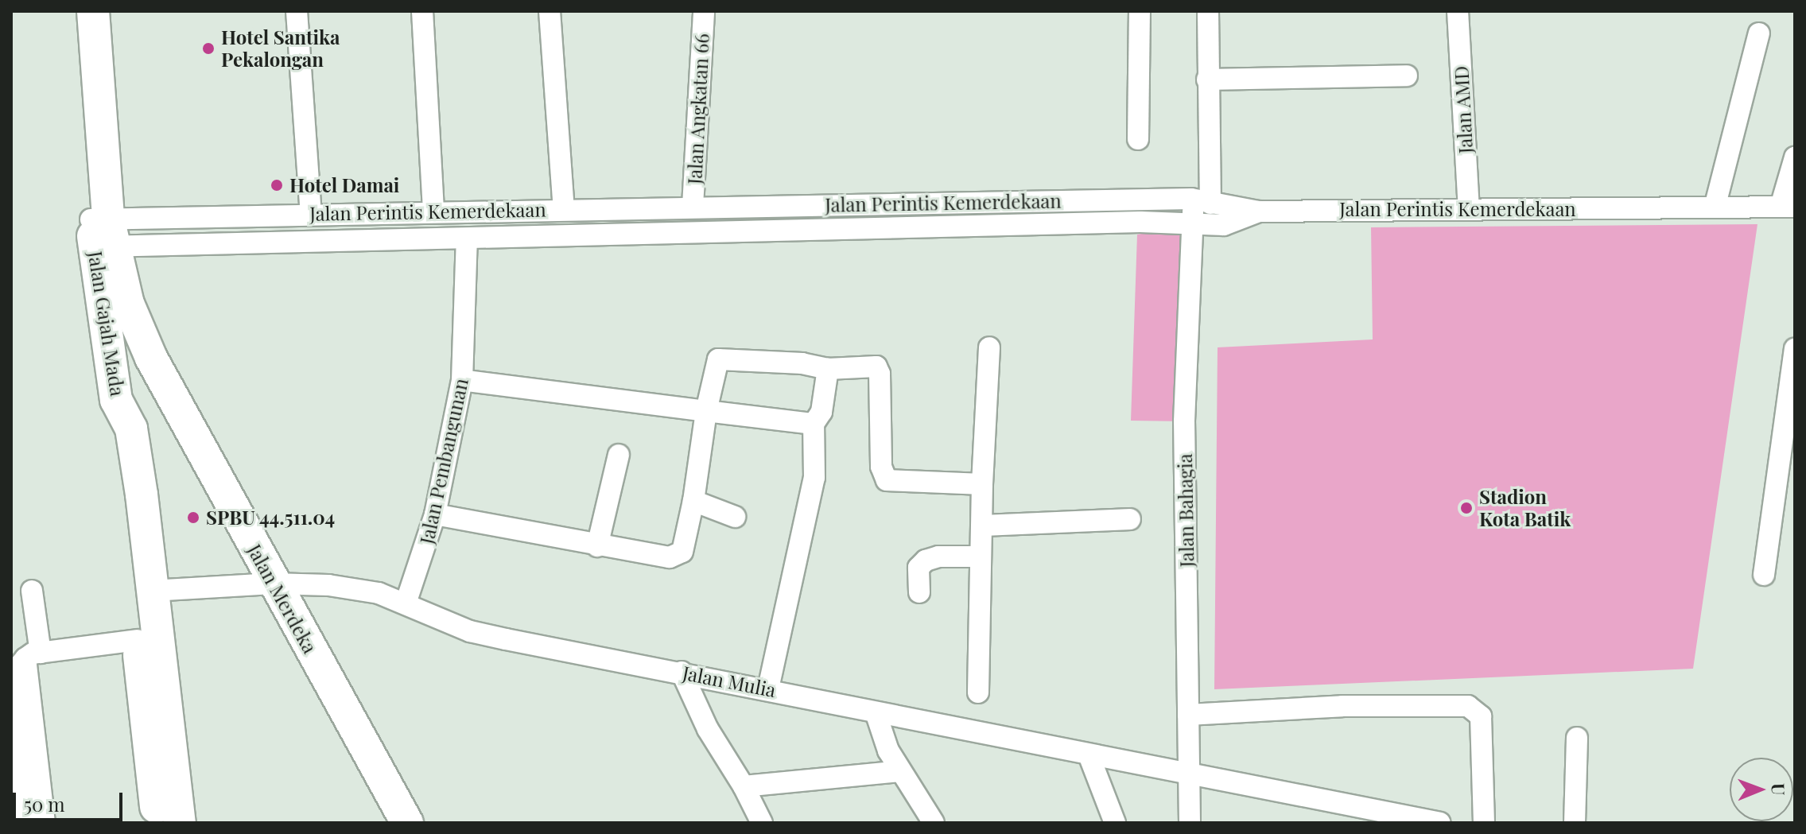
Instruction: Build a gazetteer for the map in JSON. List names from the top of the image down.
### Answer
{
  "streets": {
    "highway": ["Jalan Gajah Mada", "Jalan Merdeka"],
    "street": [
      "Jalan Angkatan 66",
      "Jalan AMD",
      "Jalan Perintis Kemerdekaan",
      "Jalan Pembangunan",
      "Jalan Bahagia",
      "Jalan Mulia"
    ]
  },
  "crossings": [
    ["Jalan Angkatan 66", "Jalan Perintis Kemerdekaan"],
    ["Jalan AMD", "Jalan Perintis Kemerdekaan"],
    ["Jalan Perintis Kemerdekaan", "Jalan Gajah Mada"],
    ["Jalan Perintis Kemerdekaan", "Jalan Bahagia"],
    ["Jalan Gajah Mada", "Jalan Merdeka"],
    ["Jalan Gajah Mada", "Jalan Mulia"],
    ["Jalan Pembangunan", "Jalan Mulia"],
    ["Jalan Bahagia", "Jalan Mulia"],
    ["Jalan Merdeka", "Jalan Mulia"]
  ],
  "places": [
    "Hotel Santika Pekalongan",
    "Hotel Damai",
    "Stadion Kota Batik",
    "SPBU 44.511.04"
  ],
  "scale_bar": "50 m",
  "north": "right"
}
